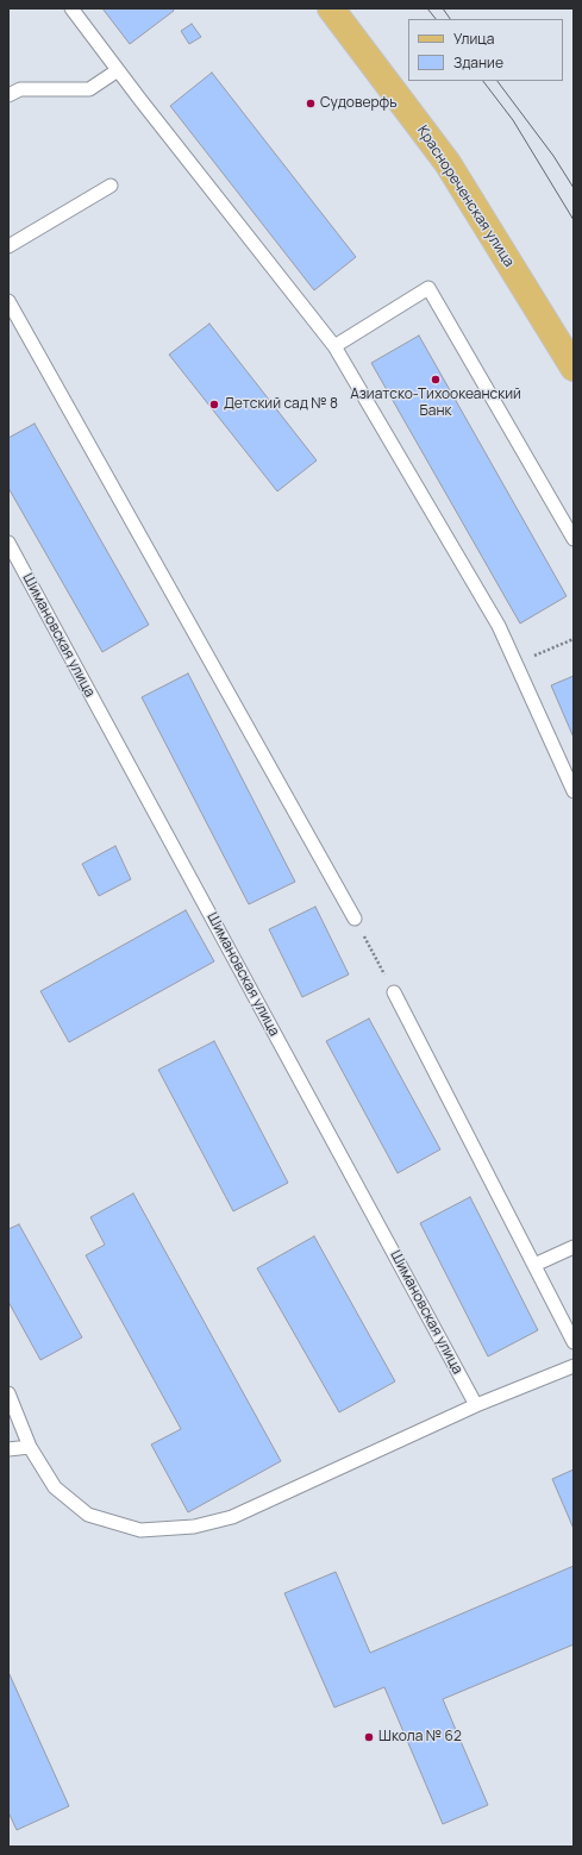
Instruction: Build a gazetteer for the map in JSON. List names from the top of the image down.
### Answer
{
  "streets": {
    "main road": ["Краснореченская улица"],
    "lane": ["Шимановская улица"]
  },
  "places": [
    "Судоверфь",
    "Азиатско-Тихоокеанский Банк",
    "Детский сад № 8",
    "Школа № 62"
  ],
  "legend": ["Улица", "Здание"]
}
